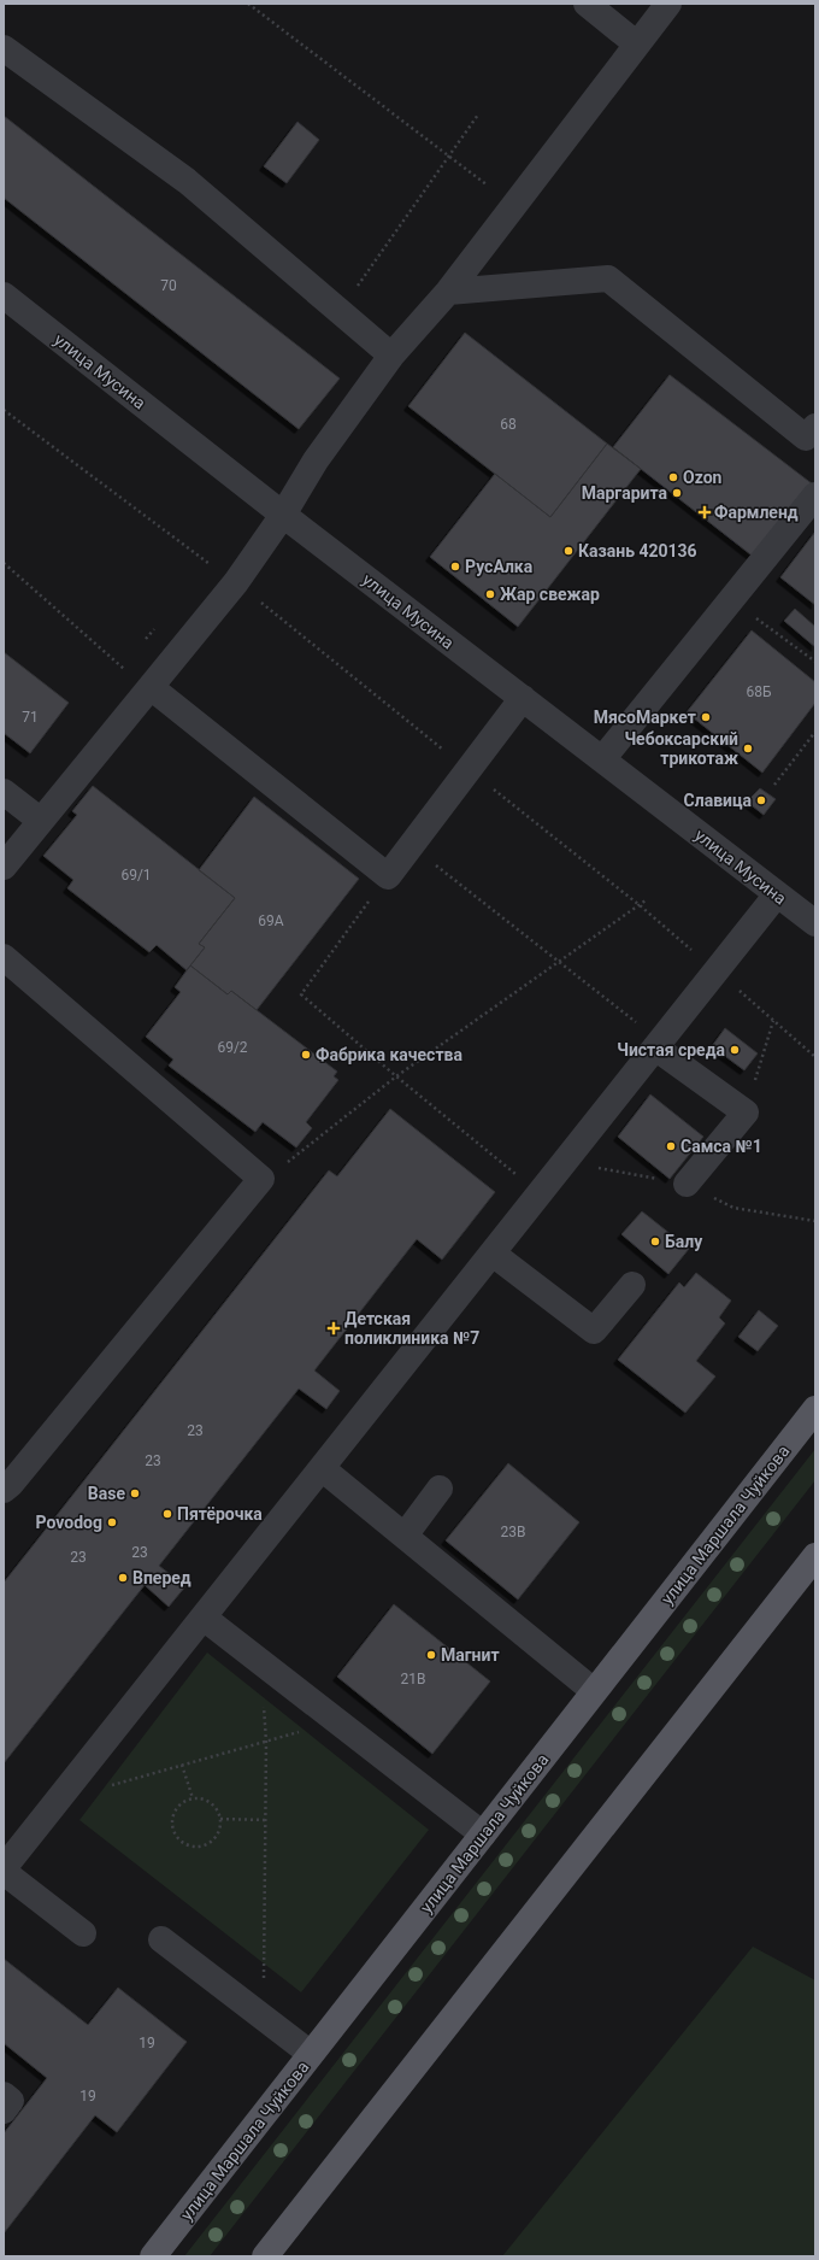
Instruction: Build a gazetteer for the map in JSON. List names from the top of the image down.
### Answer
{
  "streets": {
    "main road": ["улица Маршала Чуйкова"],
    "street": ["улица Мусина"]
  },
  "places": {
    "other": [
      "Ozon",
      "Маргарита",
      "Казань 420136",
      "РусАлка",
      "Жар свежар",
      "МясоМаркет",
      "Чебоксарский трикотаж",
      "Славица",
      "Чистая среда",
      "Фабрика качества",
      "Самса №1",
      "Балу",
      "Base",
      "Пятёрочка",
      "Povodog",
      "Вперед",
      "Магнит"
    ],
    "health": ["Фармленд", "Детская поликлиника №7"]
  },
  "house_numbers": [
    "70",
    "68",
    "68Б",
    "71",
    "69/1",
    "69А",
    "69/2",
    "23",
    "23",
    "23В",
    "23",
    "23",
    "21В",
    "19",
    "19"
  ]
}
